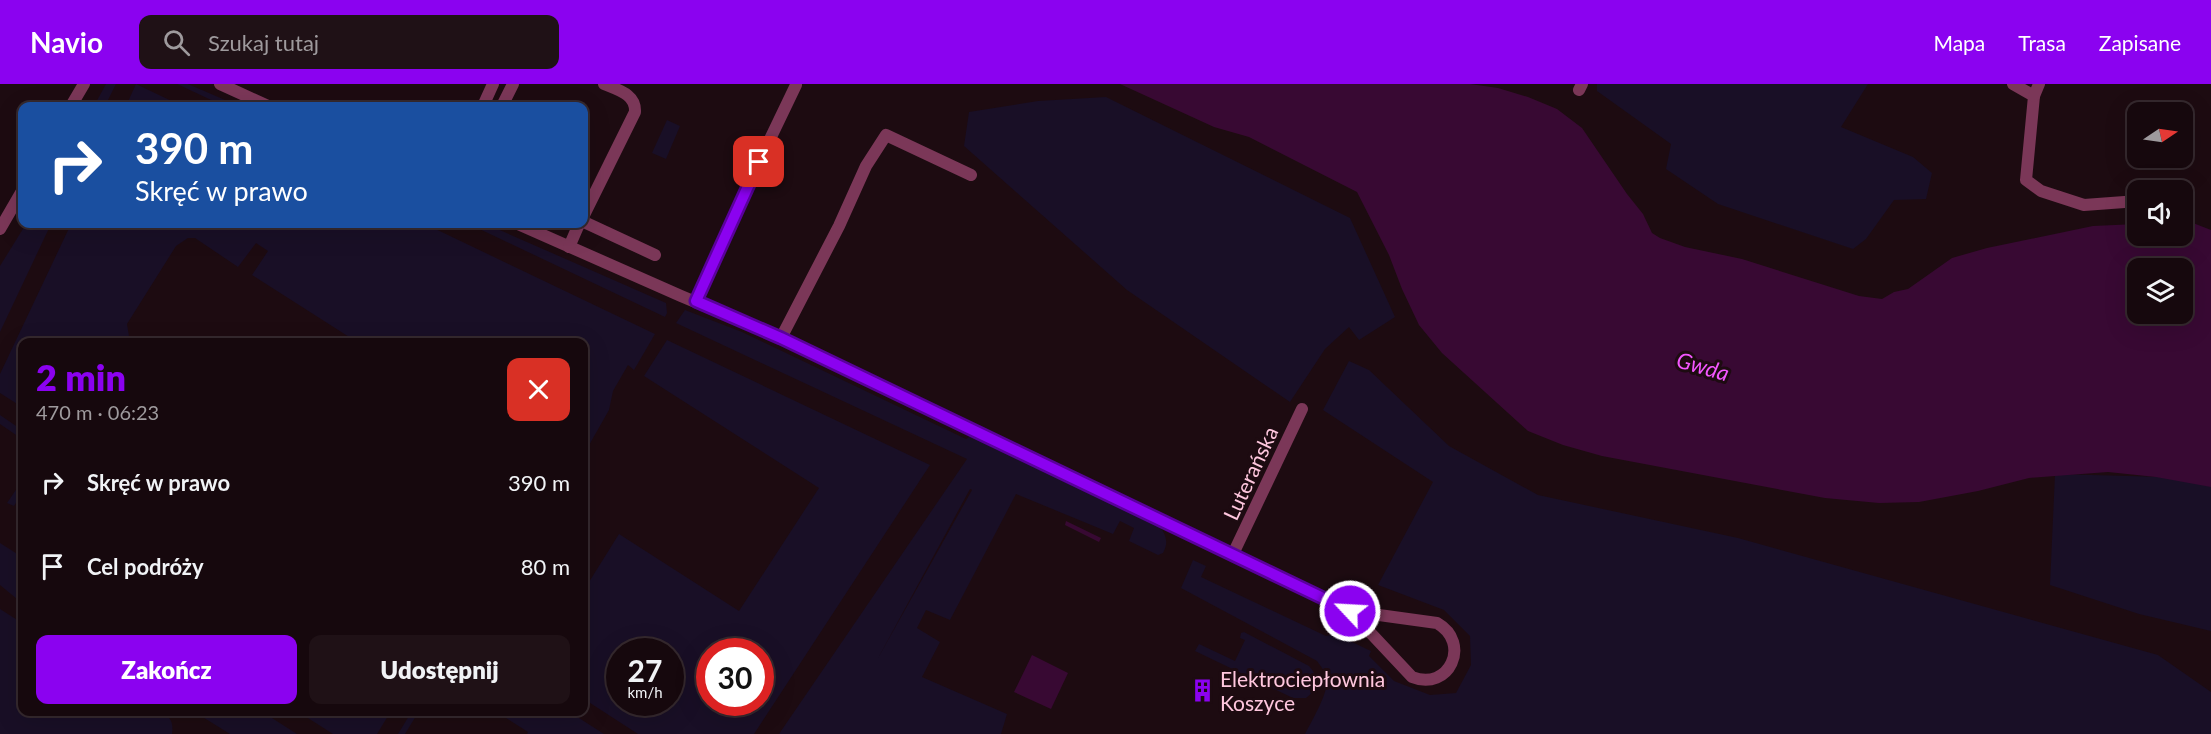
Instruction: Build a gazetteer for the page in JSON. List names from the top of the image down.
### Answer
{
  "streets": {
    "street": ["Luterańska"]
  },
  "water": ["Gwda"],
  "places": {
    "building": ["Elektrociepłownia Koszyce"]
  },
  "north": "right",
  "page": {
    "header": "Navio",
    "search": "Szukaj tutaj",
    "nav": ["Mapa", "Trasa", "Zapisane"],
    "turn": ["390 m", "Skręć w prawo"],
    "heading": ["2 min", "470 m · 06:23"],
    "list": [
      {
        "name": "Skręć w prawo",
        "value": "390 m"
      },
      {
        "name": "Cel podróży",
        "value": "80 m"
      }
    ],
    "buttons": ["Zakończ", "Udostępnij"],
    "speed": "27 km/h",
    "limit": "30"
  }
}
